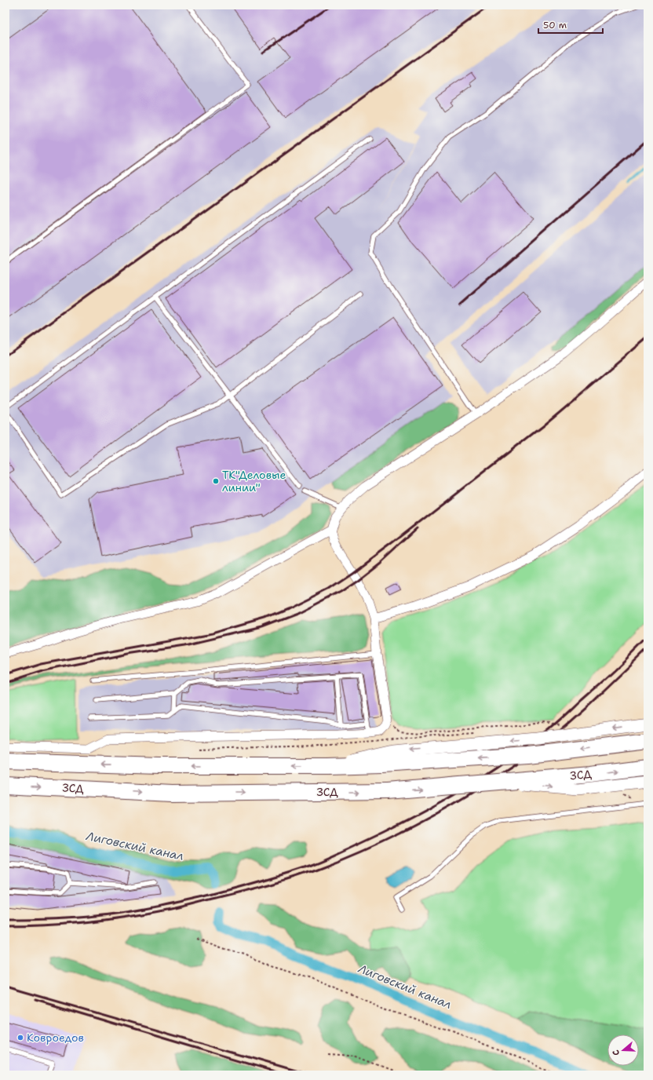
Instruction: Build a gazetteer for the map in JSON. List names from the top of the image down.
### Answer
{
  "streets": {
    "highway": ["ЗСД"]
  },
  "water": ["Лиговский канал"],
  "places": ["ТК\"Деловые линии\"", "Ковроедов"],
  "scale_bar": "50 m",
  "north": "left"
}
